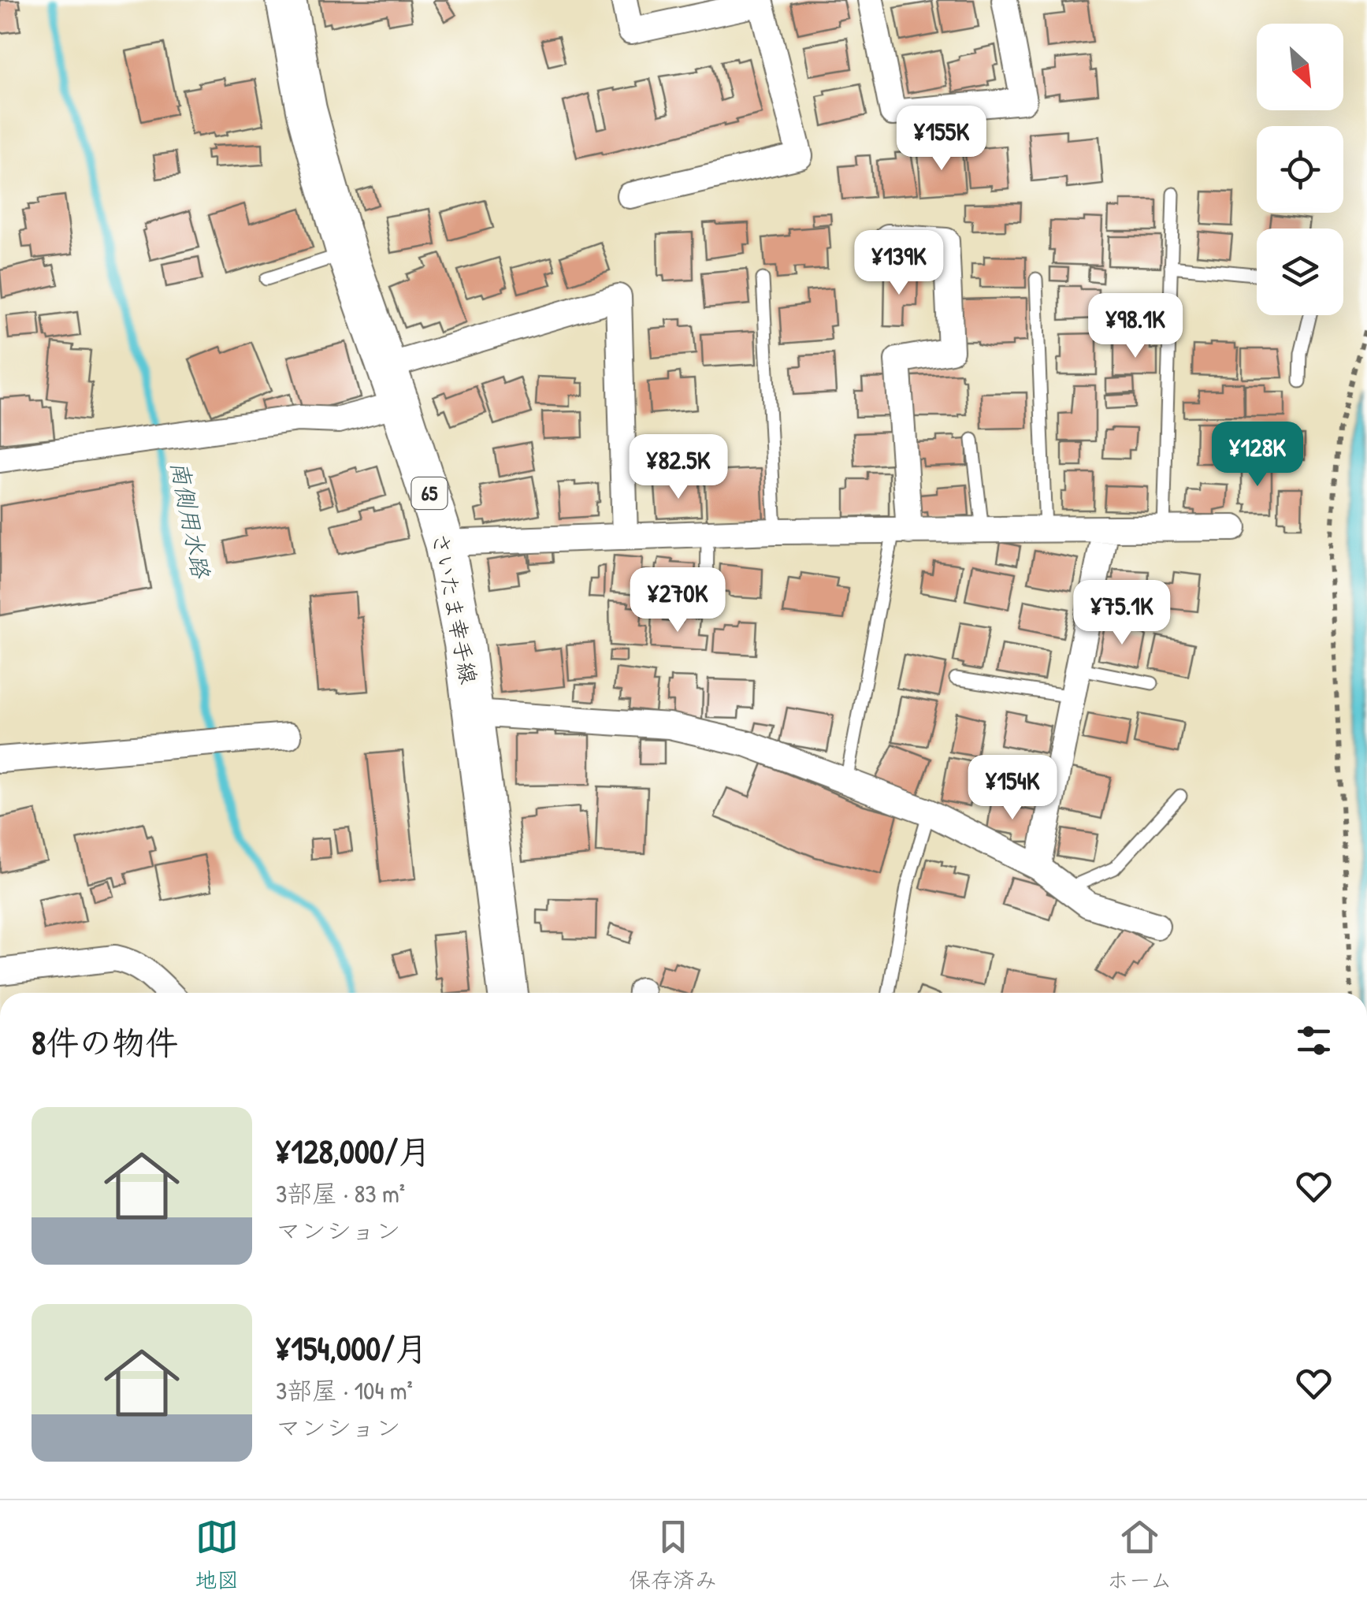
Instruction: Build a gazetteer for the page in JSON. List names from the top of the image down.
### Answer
{
  "streets": {
    "main road": ["65", "さいたま幸手線"]
  },
  "water": ["南側用水路"],
  "north": "bottom right",
  "page": {
    "price": [
      "¥155K",
      "¥139K",
      "¥98.1K",
      "¥128K",
      "¥82.5K",
      "¥270K",
      "¥75.1K",
      "¥154K"
    ],
    "heading": "8件の物件",
    "list": [
      {
        "name": "¥128,000/月",
        "note": "3部屋 · 83 m² · マンション"
      },
      {
        "name": "¥154,000/月",
        "note": "3部屋 · 104 m² · マンション"
      }
    ],
    "tabs": ["地図", "保存済み", "ホーム"]
  }
}
